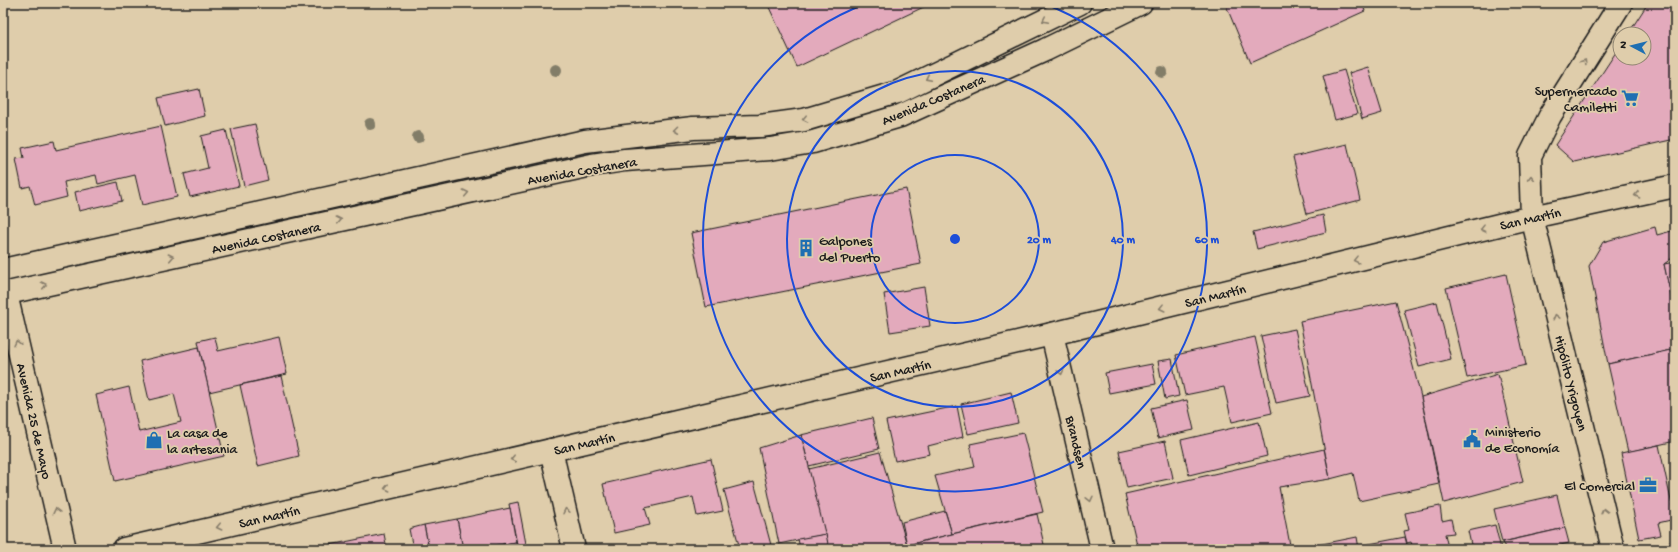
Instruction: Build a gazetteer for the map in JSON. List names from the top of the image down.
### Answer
{
  "streets": {
    "main road": [
      "Avenida Costanera",
      "San Martín",
      "Hipólito Yrigoyen",
      "Avenida 25 de Mayo",
      "Brandsen"
    ]
  },
  "crossings": [
    ["Avenida Costanera", "Avenida 25 de Mayo"],
    ["San Martín", "Hipólito Yrigoyen"],
    ["San Martín", "Brandsen"]
  ],
  "one_way": [
    "San Martín",
    "Hipólito Yrigoyen",
    "Avenida 25 de Mayo",
    "Brandsen"
  ],
  "places": {
    "supermarket": ["Supermercado Camiletti"],
    "building": ["Galpones del Puerto"],
    "public building": ["Ministerio de Economía"],
    "shop": ["La casa de la artesania"],
    "office": ["El Comercial"]
  },
  "north": "left",
  "rings": ["20 m", "40 m", "60 m"]
}
